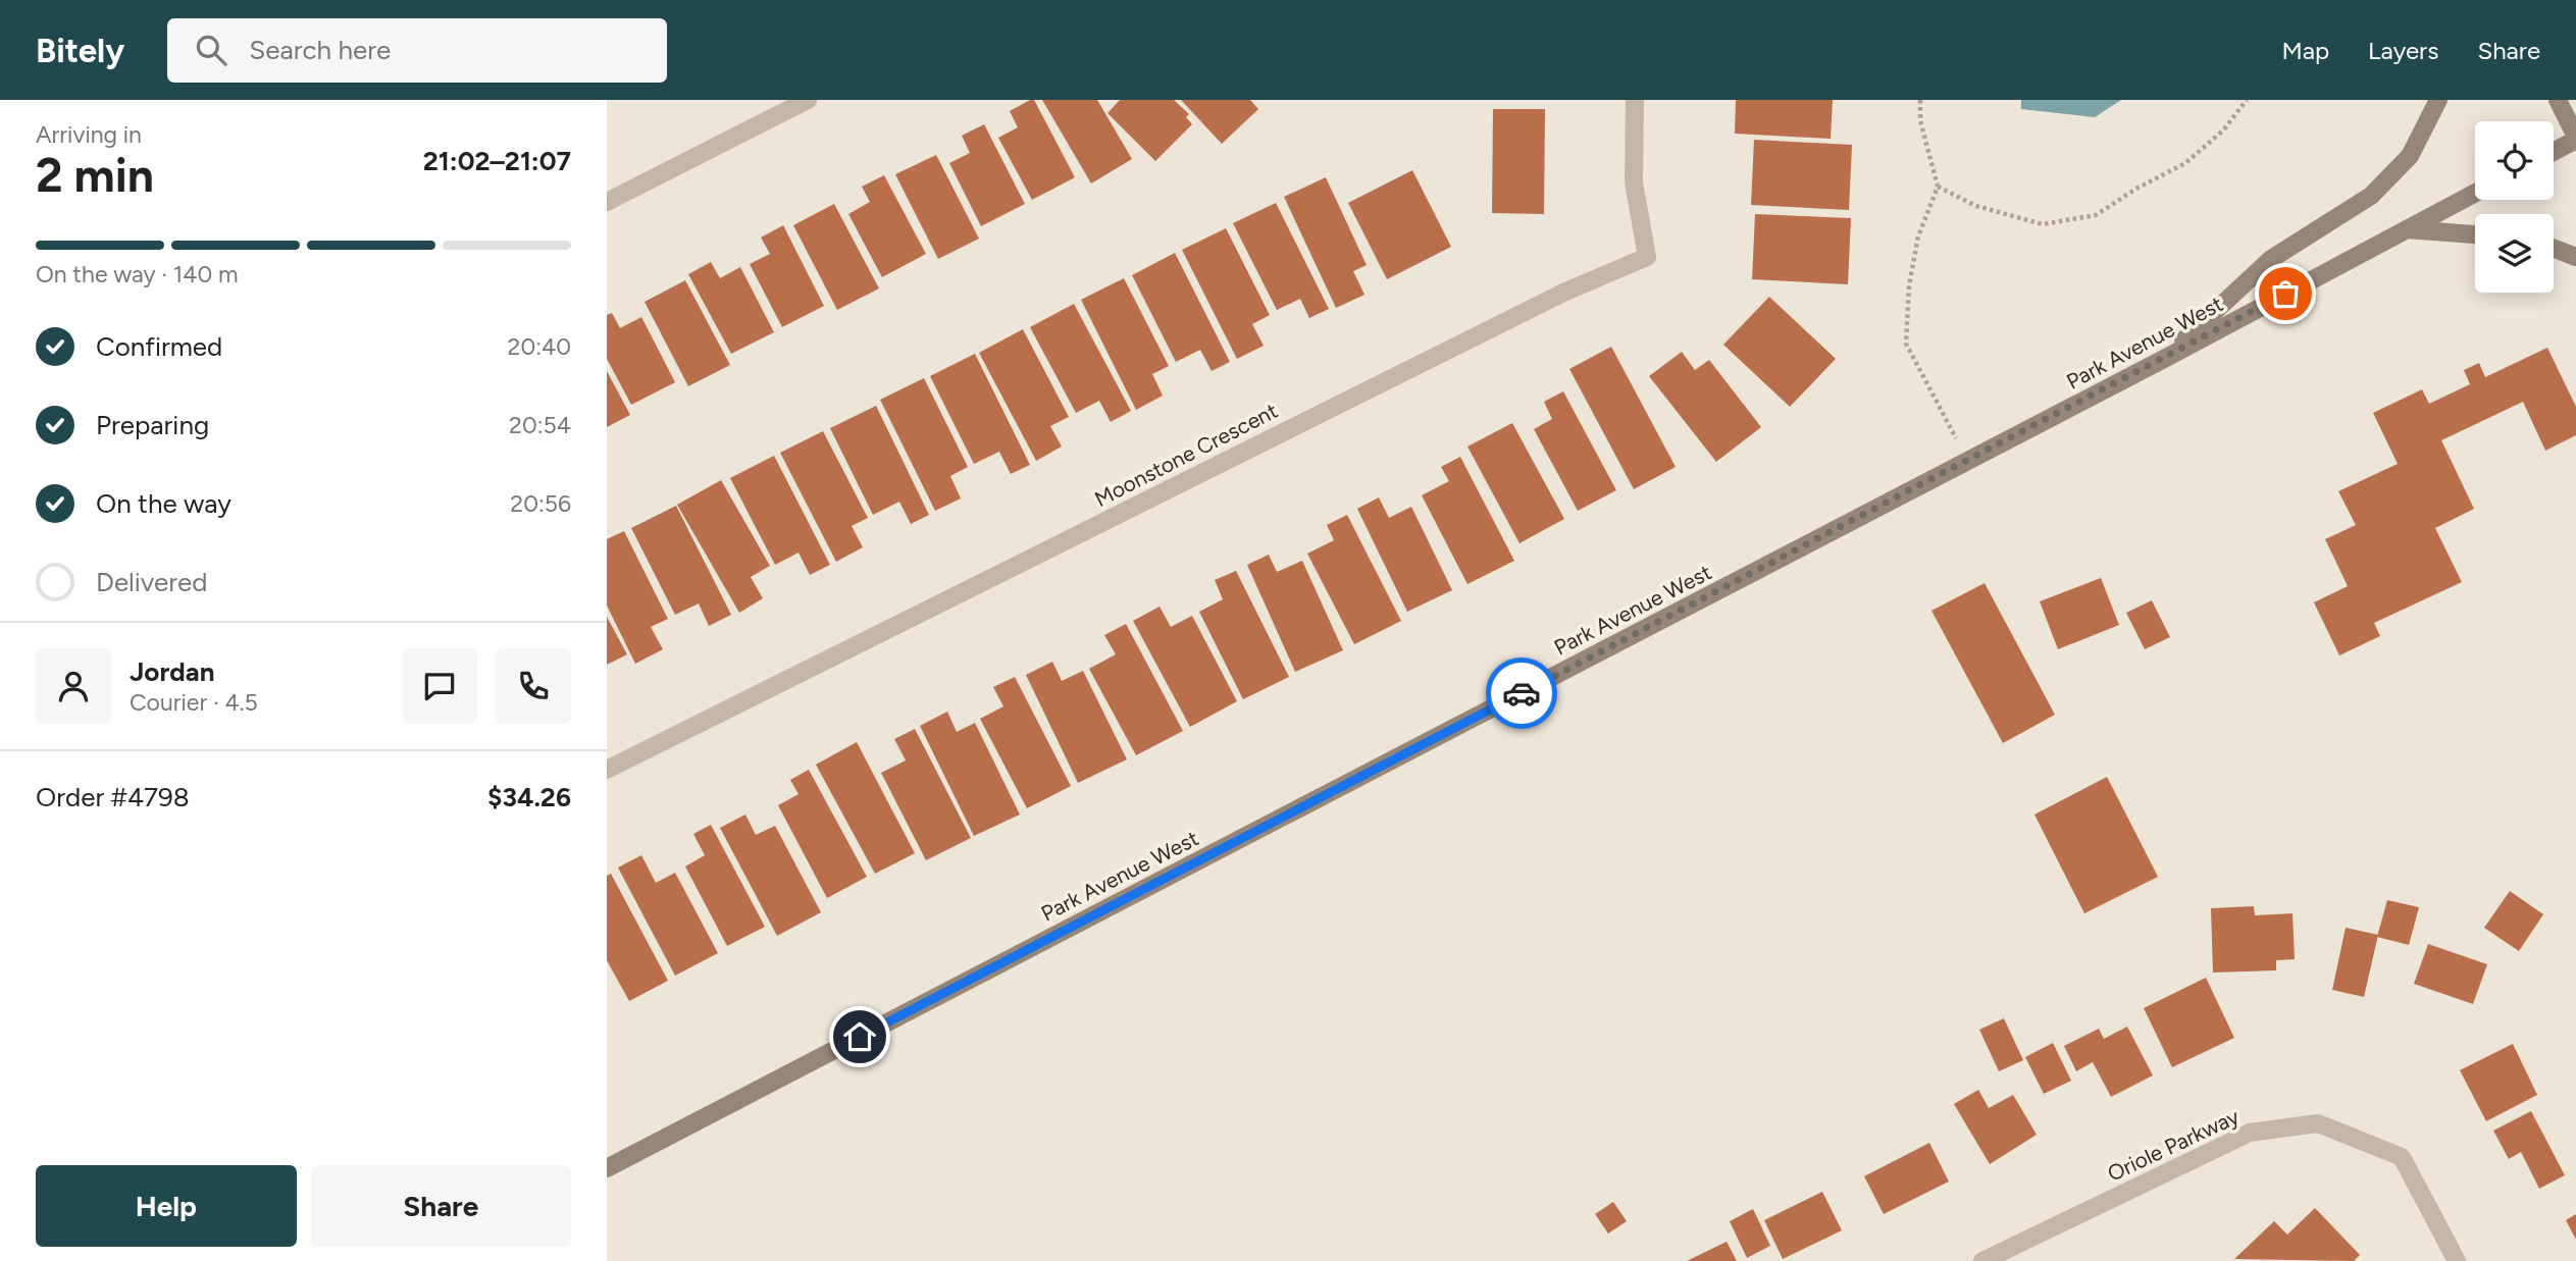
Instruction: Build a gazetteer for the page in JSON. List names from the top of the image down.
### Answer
{
  "streets": {
    "main road": ["Park Avenue West"],
    "street": ["Moonstone Crescent", "Oriole Parkway"]
  },
  "page": {
    "header": "Bitely",
    "search": "Search here",
    "nav": ["Map", "Layers", "Share"],
    "heading": ["2 min", "Arriving in", "21:02–21:07"],
    "panel": [
      "Jordan",
      "Courier · 4.5",
      "Order #4798",
      "$34.26"
    ],
    "bar": "On the way · 140 m",
    "list": [
      ["Confirmed", "20:40"],
      ["Preparing", "20:54"],
      ["On the way", "20:56"],
      "Delivered"
    ],
    "buttons": ["Help", "Share"]
  }
}
